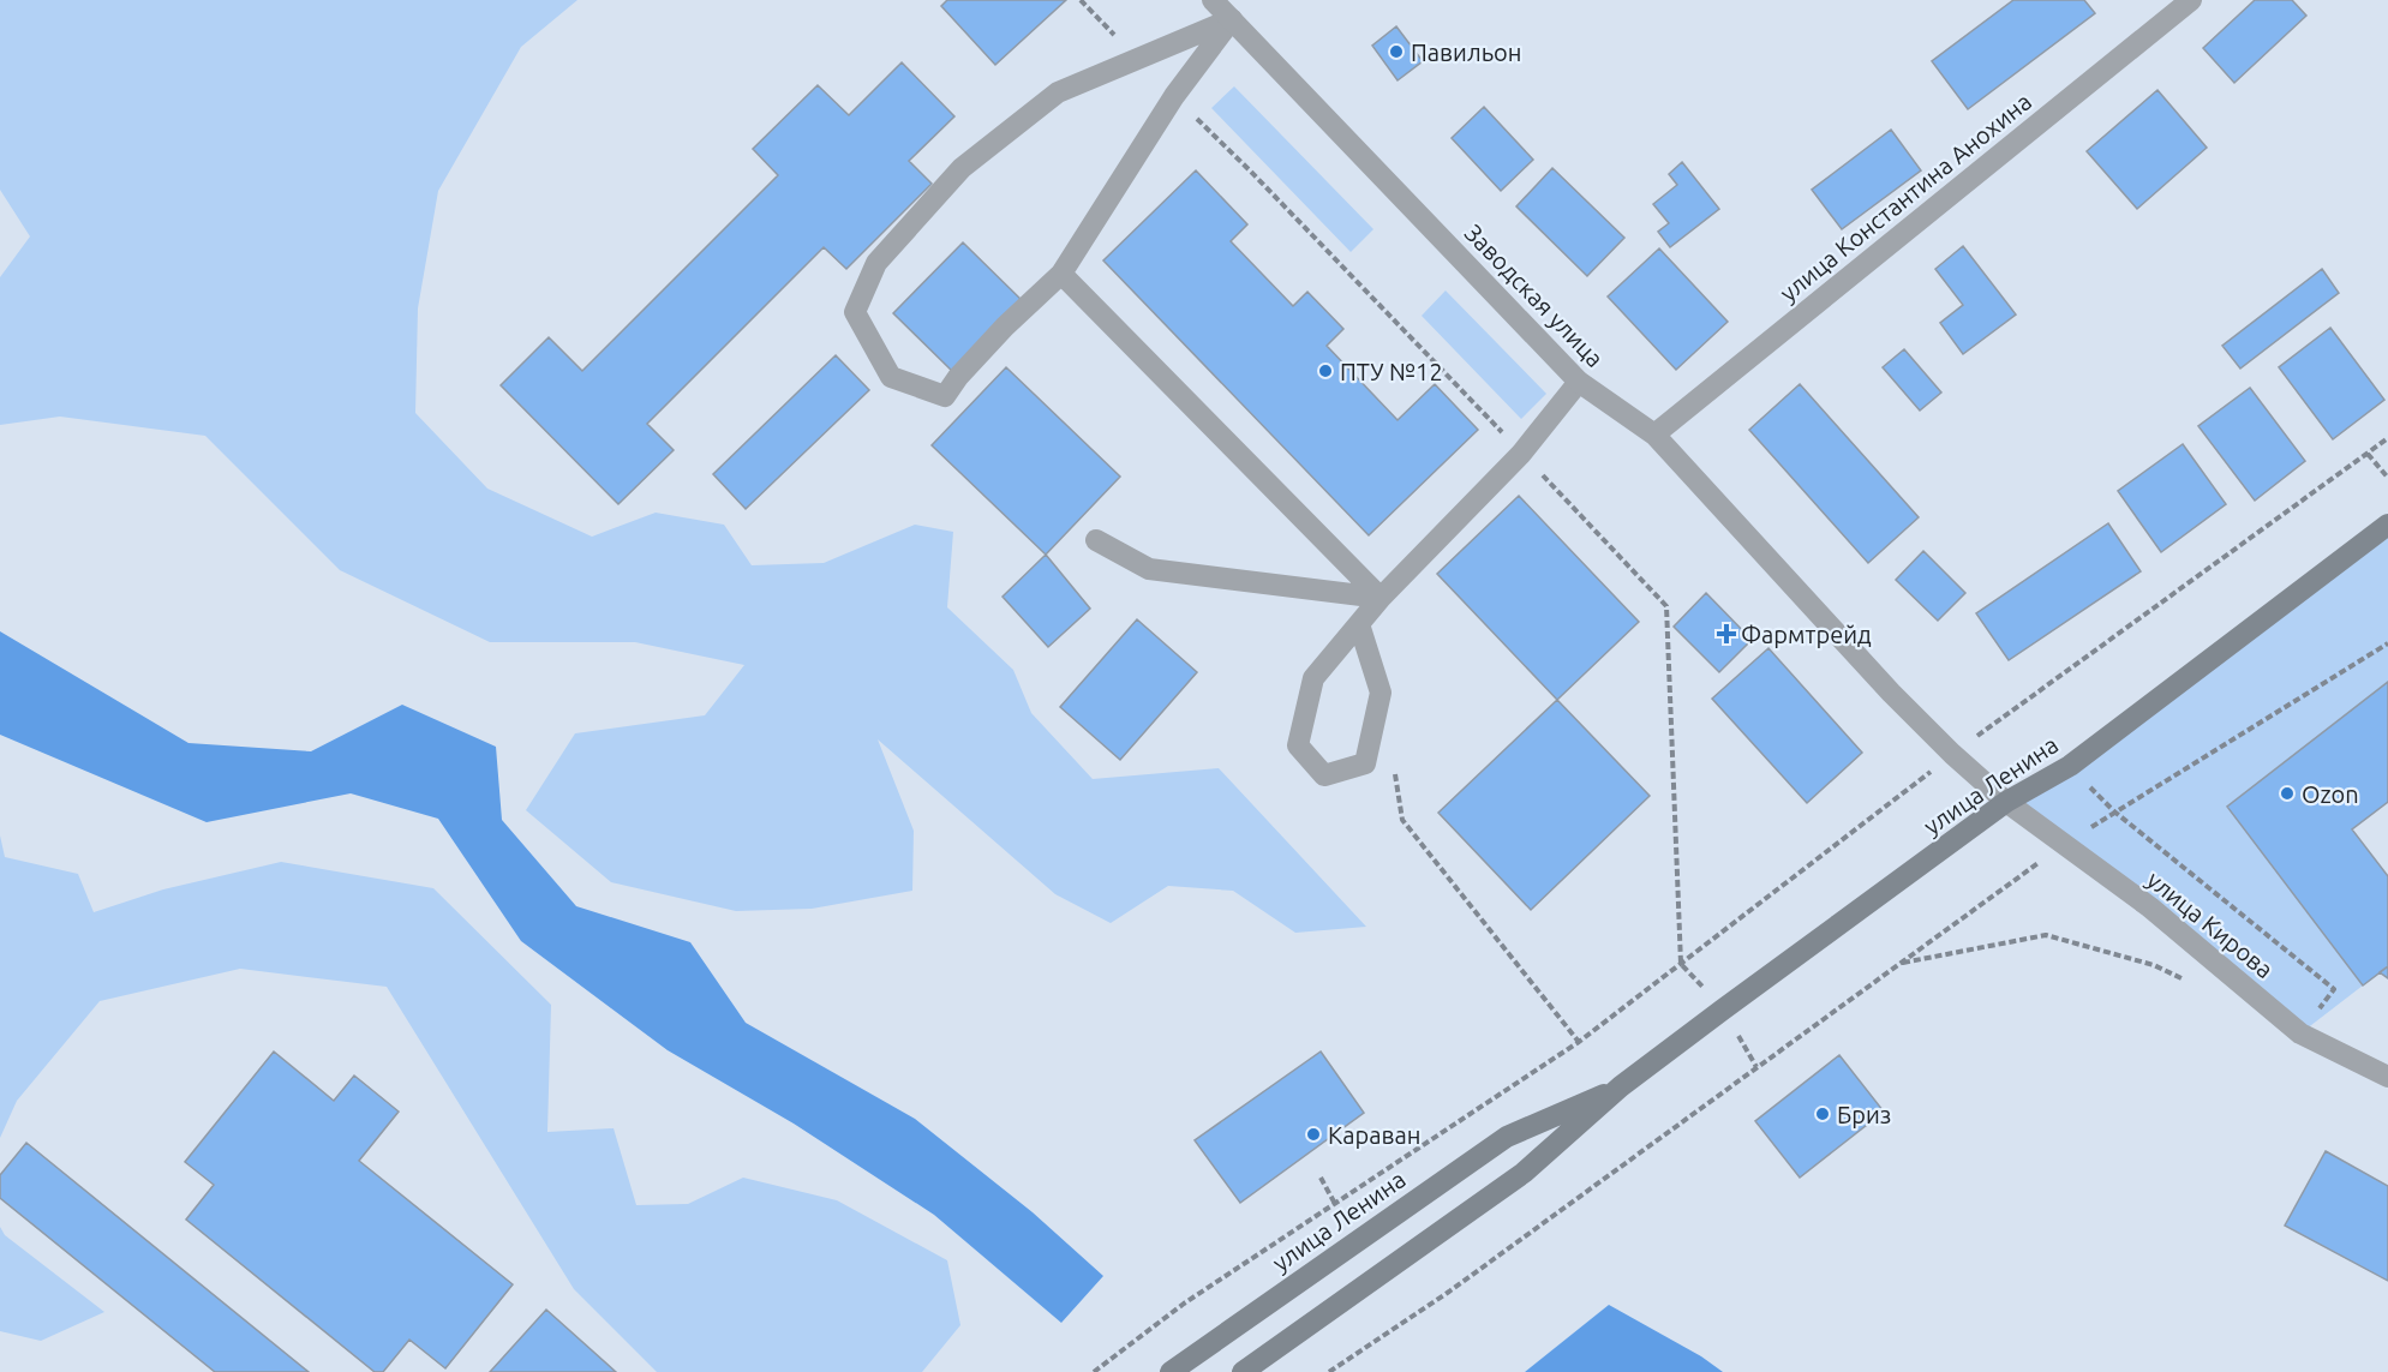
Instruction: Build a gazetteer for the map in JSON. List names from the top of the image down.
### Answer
{
  "streets": {
    "main road": ["улица Ленина"],
    "street": ["улица Константина Анохина", "Заводская улица", "улица Кирова"]
  },
  "crossings": [
    ["улица Константина Анохина", "Заводская улица"],
    ["Заводская улица", "улица Ленина"],
    ["Заводская улица", "улица Кирова"],
    ["улица Ленина", "улица Кирова"]
  ],
  "places": {
    "other": [
      "Павильон",
      "ПТУ №12",
      "Ozon",
      "Бриз",
      "Караван"
    ],
    "health": ["Фармтрейд"]
  }
}
